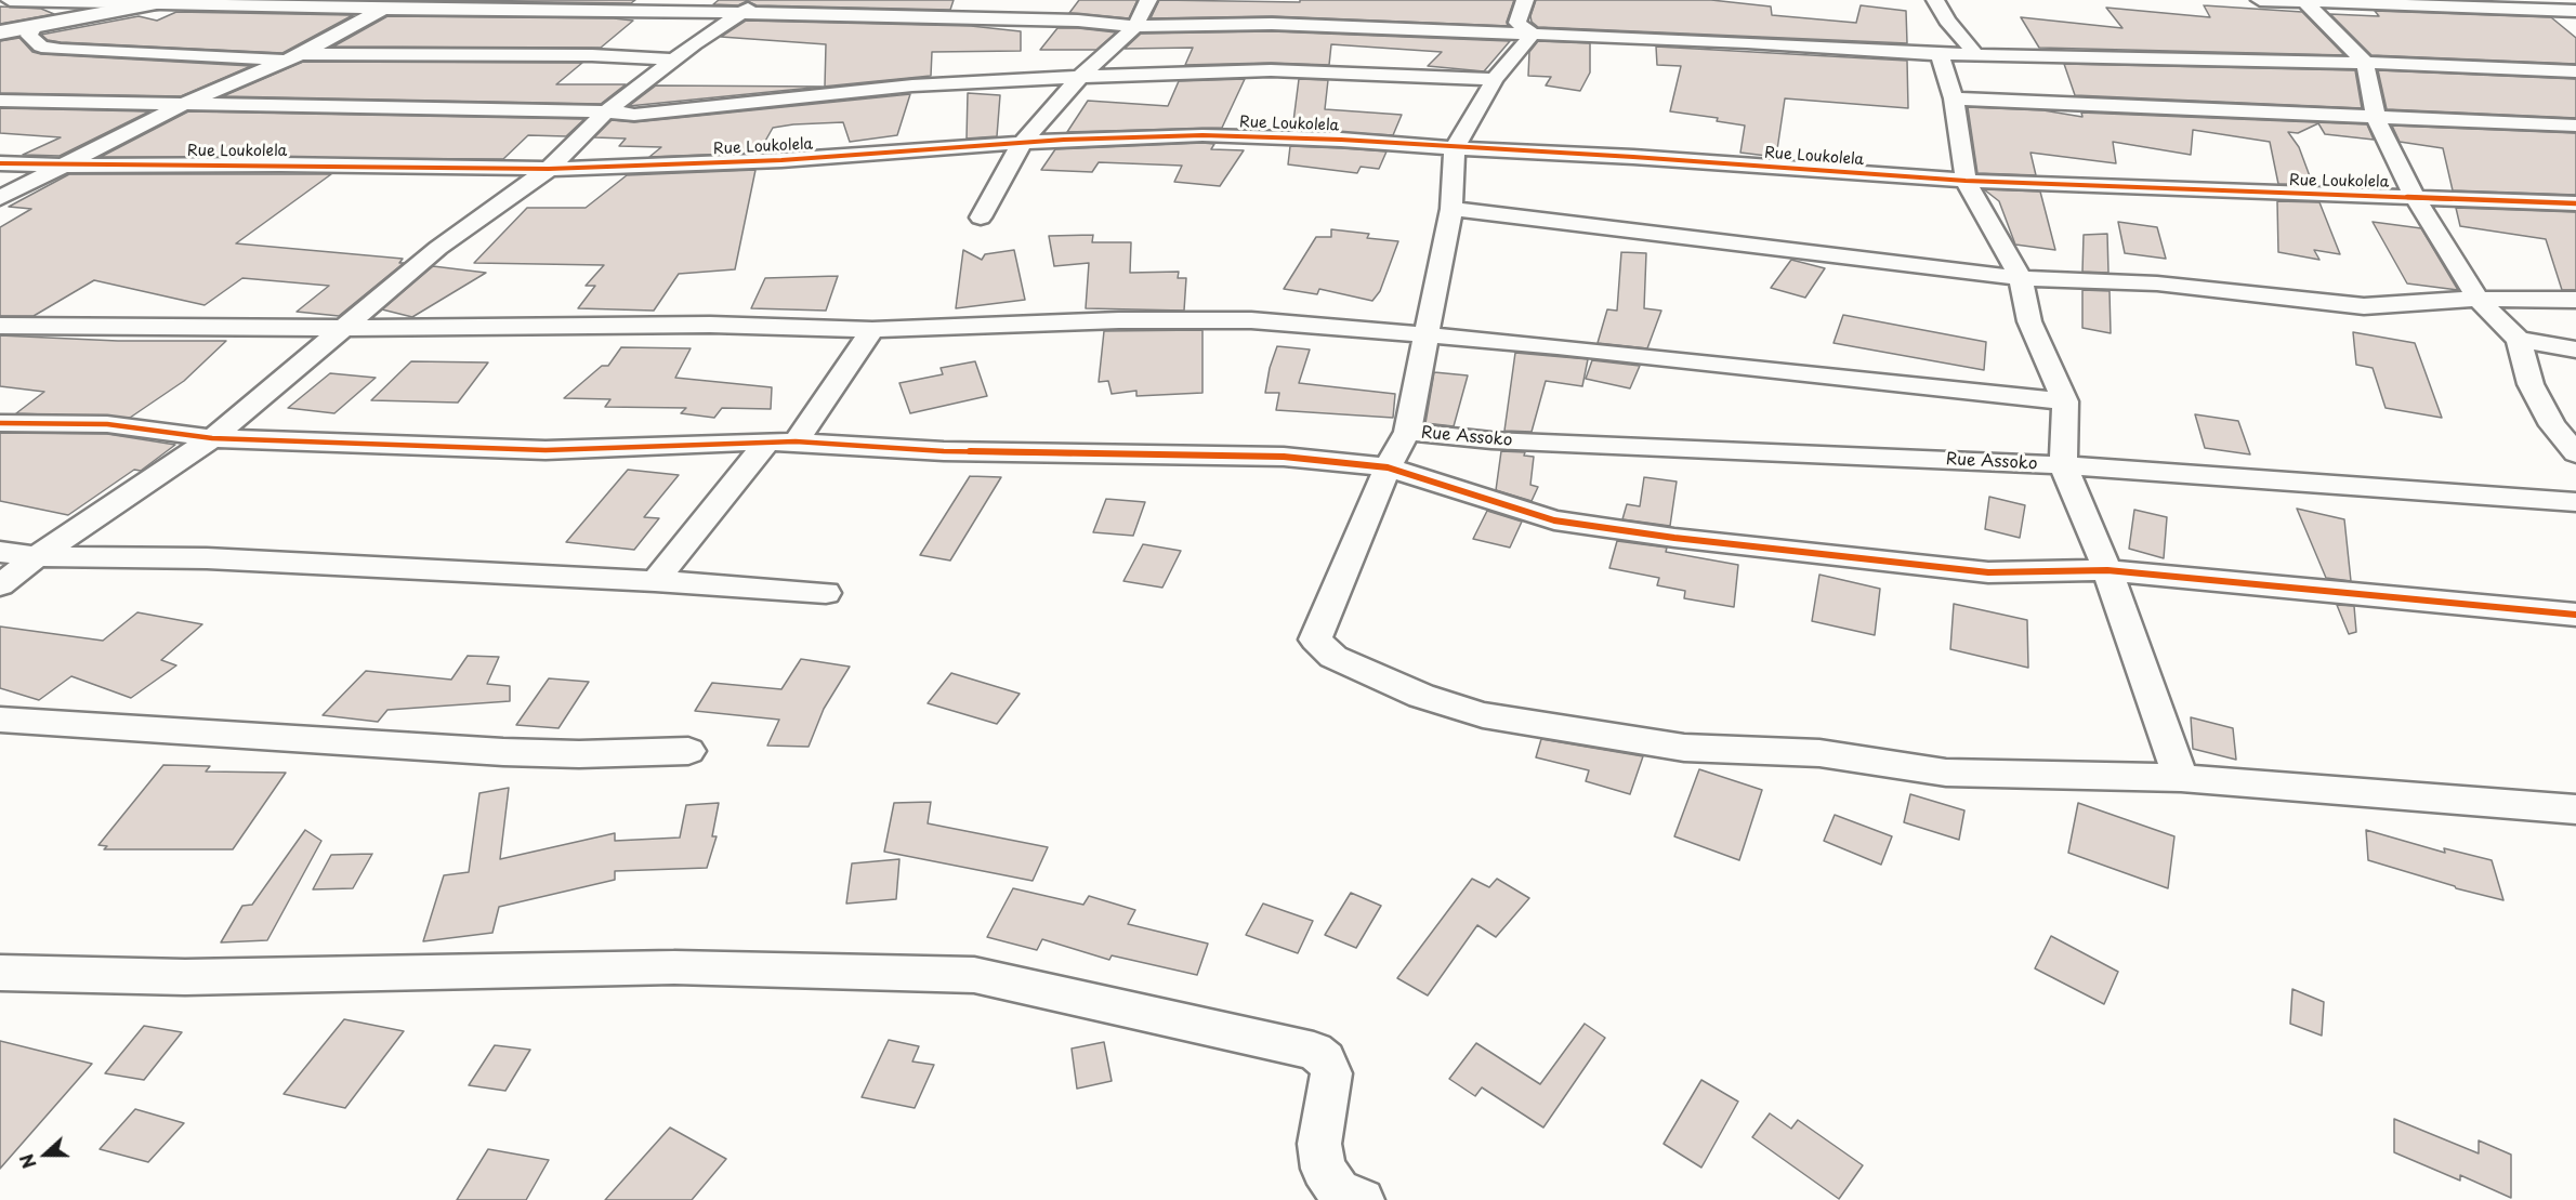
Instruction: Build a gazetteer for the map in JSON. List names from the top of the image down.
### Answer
{
  "streets": {
    "street": ["Rue Loukolela", "Rue Assoko"]
  },
  "north": "left"
}
